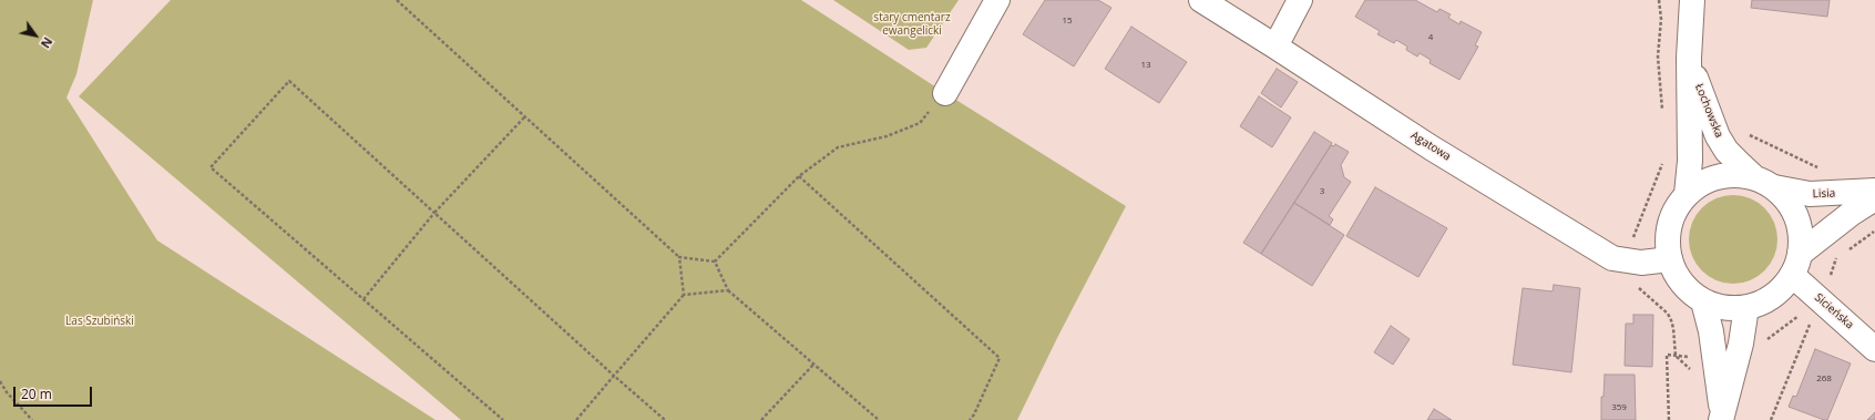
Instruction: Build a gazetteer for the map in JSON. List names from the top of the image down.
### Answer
{
  "streets": {
    "main road": [
      "Łochowska",
      "Agatowa",
      "Lisia",
      "Sicieńska"
    ]
  },
  "crossings": [
    ["Łochowska", "Agatowa"],
    ["Łochowska", "Lisia"],
    ["Łochowska", "Sicieńska"],
    ["Agatowa", "Lisia"],
    ["Agatowa", "Sicieńska"],
    ["Lisia", "Sicieńska"]
  ],
  "parks": ["stary cmentarz ewangelicki", "Las Szubiński"],
  "house_numbers": [
    "15",
    "4",
    "13",
    "3",
    "268",
    "359"
  ],
  "scale_bar": "20 m",
  "north": "bottom right"
}
